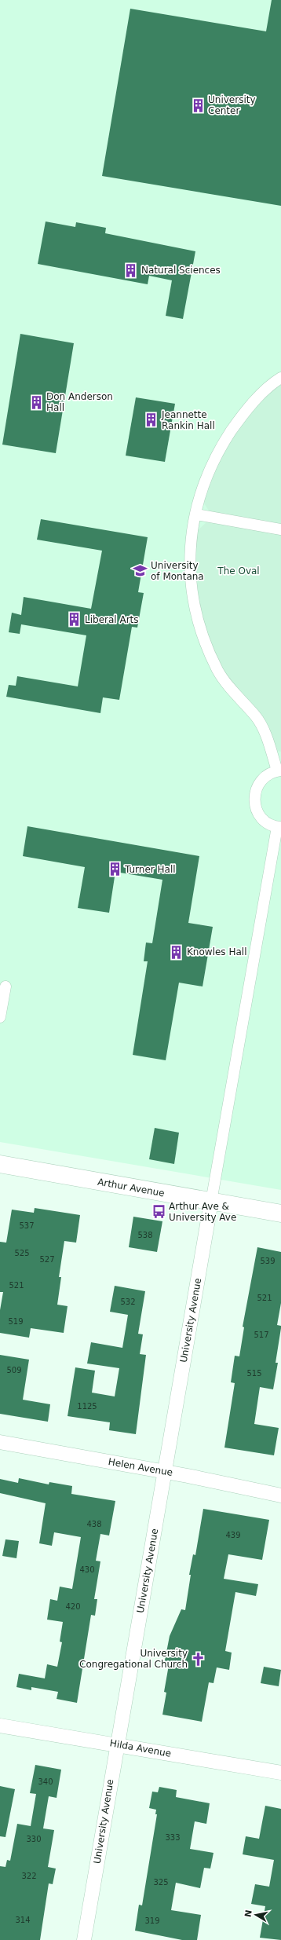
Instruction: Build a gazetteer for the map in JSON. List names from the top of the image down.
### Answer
{
  "streets": {
    "street": [
      "Arthur Avenue",
      "University Avenue",
      "Helen Avenue",
      "Hilda Avenue"
    ]
  },
  "crossings": [
    ["Arthur Avenue", "University Avenue"],
    ["University Avenue", "Helen Avenue"],
    ["University Avenue", "Hilda Avenue"]
  ],
  "parks": ["The Oval"],
  "places": {
    "building": [
      "University Center",
      "Natural Sciences",
      "Don Anderson Hall",
      "Jeannette Rankin Hall",
      "Liberal Arts",
      "Turner Hall",
      "Knowles Hall"
    ],
    "school or university": ["University of Montana"],
    "bus stop": ["Arthur Ave & University Ave"],
    "church": ["University Congregational Church"]
  },
  "house_numbers": [
    "537",
    "538",
    "525",
    "527",
    "539",
    "521",
    "521",
    "532",
    "519",
    "517",
    "509",
    "515",
    "1125",
    "438",
    "439",
    "430",
    "420",
    "340",
    "333",
    "330",
    "322",
    "325",
    "314",
    "319"
  ],
  "north": "left"
}
